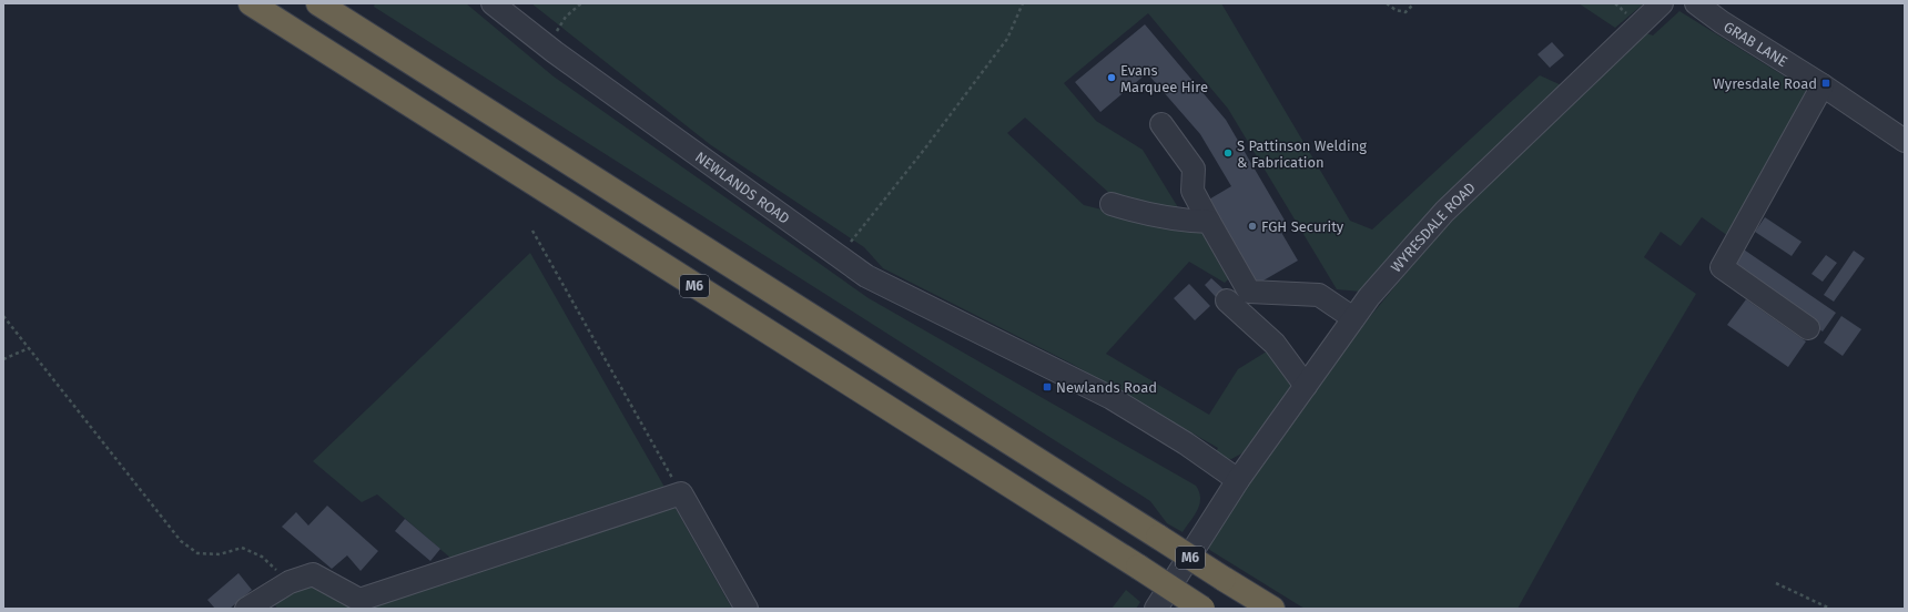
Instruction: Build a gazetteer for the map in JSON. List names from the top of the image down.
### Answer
{
  "streets": {
    "highway": ["M6"],
    "street": ["GRAB LANE", "NEWLANDS ROAD", "WYRESDALE ROAD"]
  },
  "crossings": [
    ["NEWLANDS ROAD", "WYRESDALE ROAD"]
  ],
  "places": {
    "other": ["Evans Marquee Hire", "S Pattinson Welding & Fabrication", "FGH Security"],
    "transit": ["Wyresdale Road", "Newlands Road"]
  }
}
